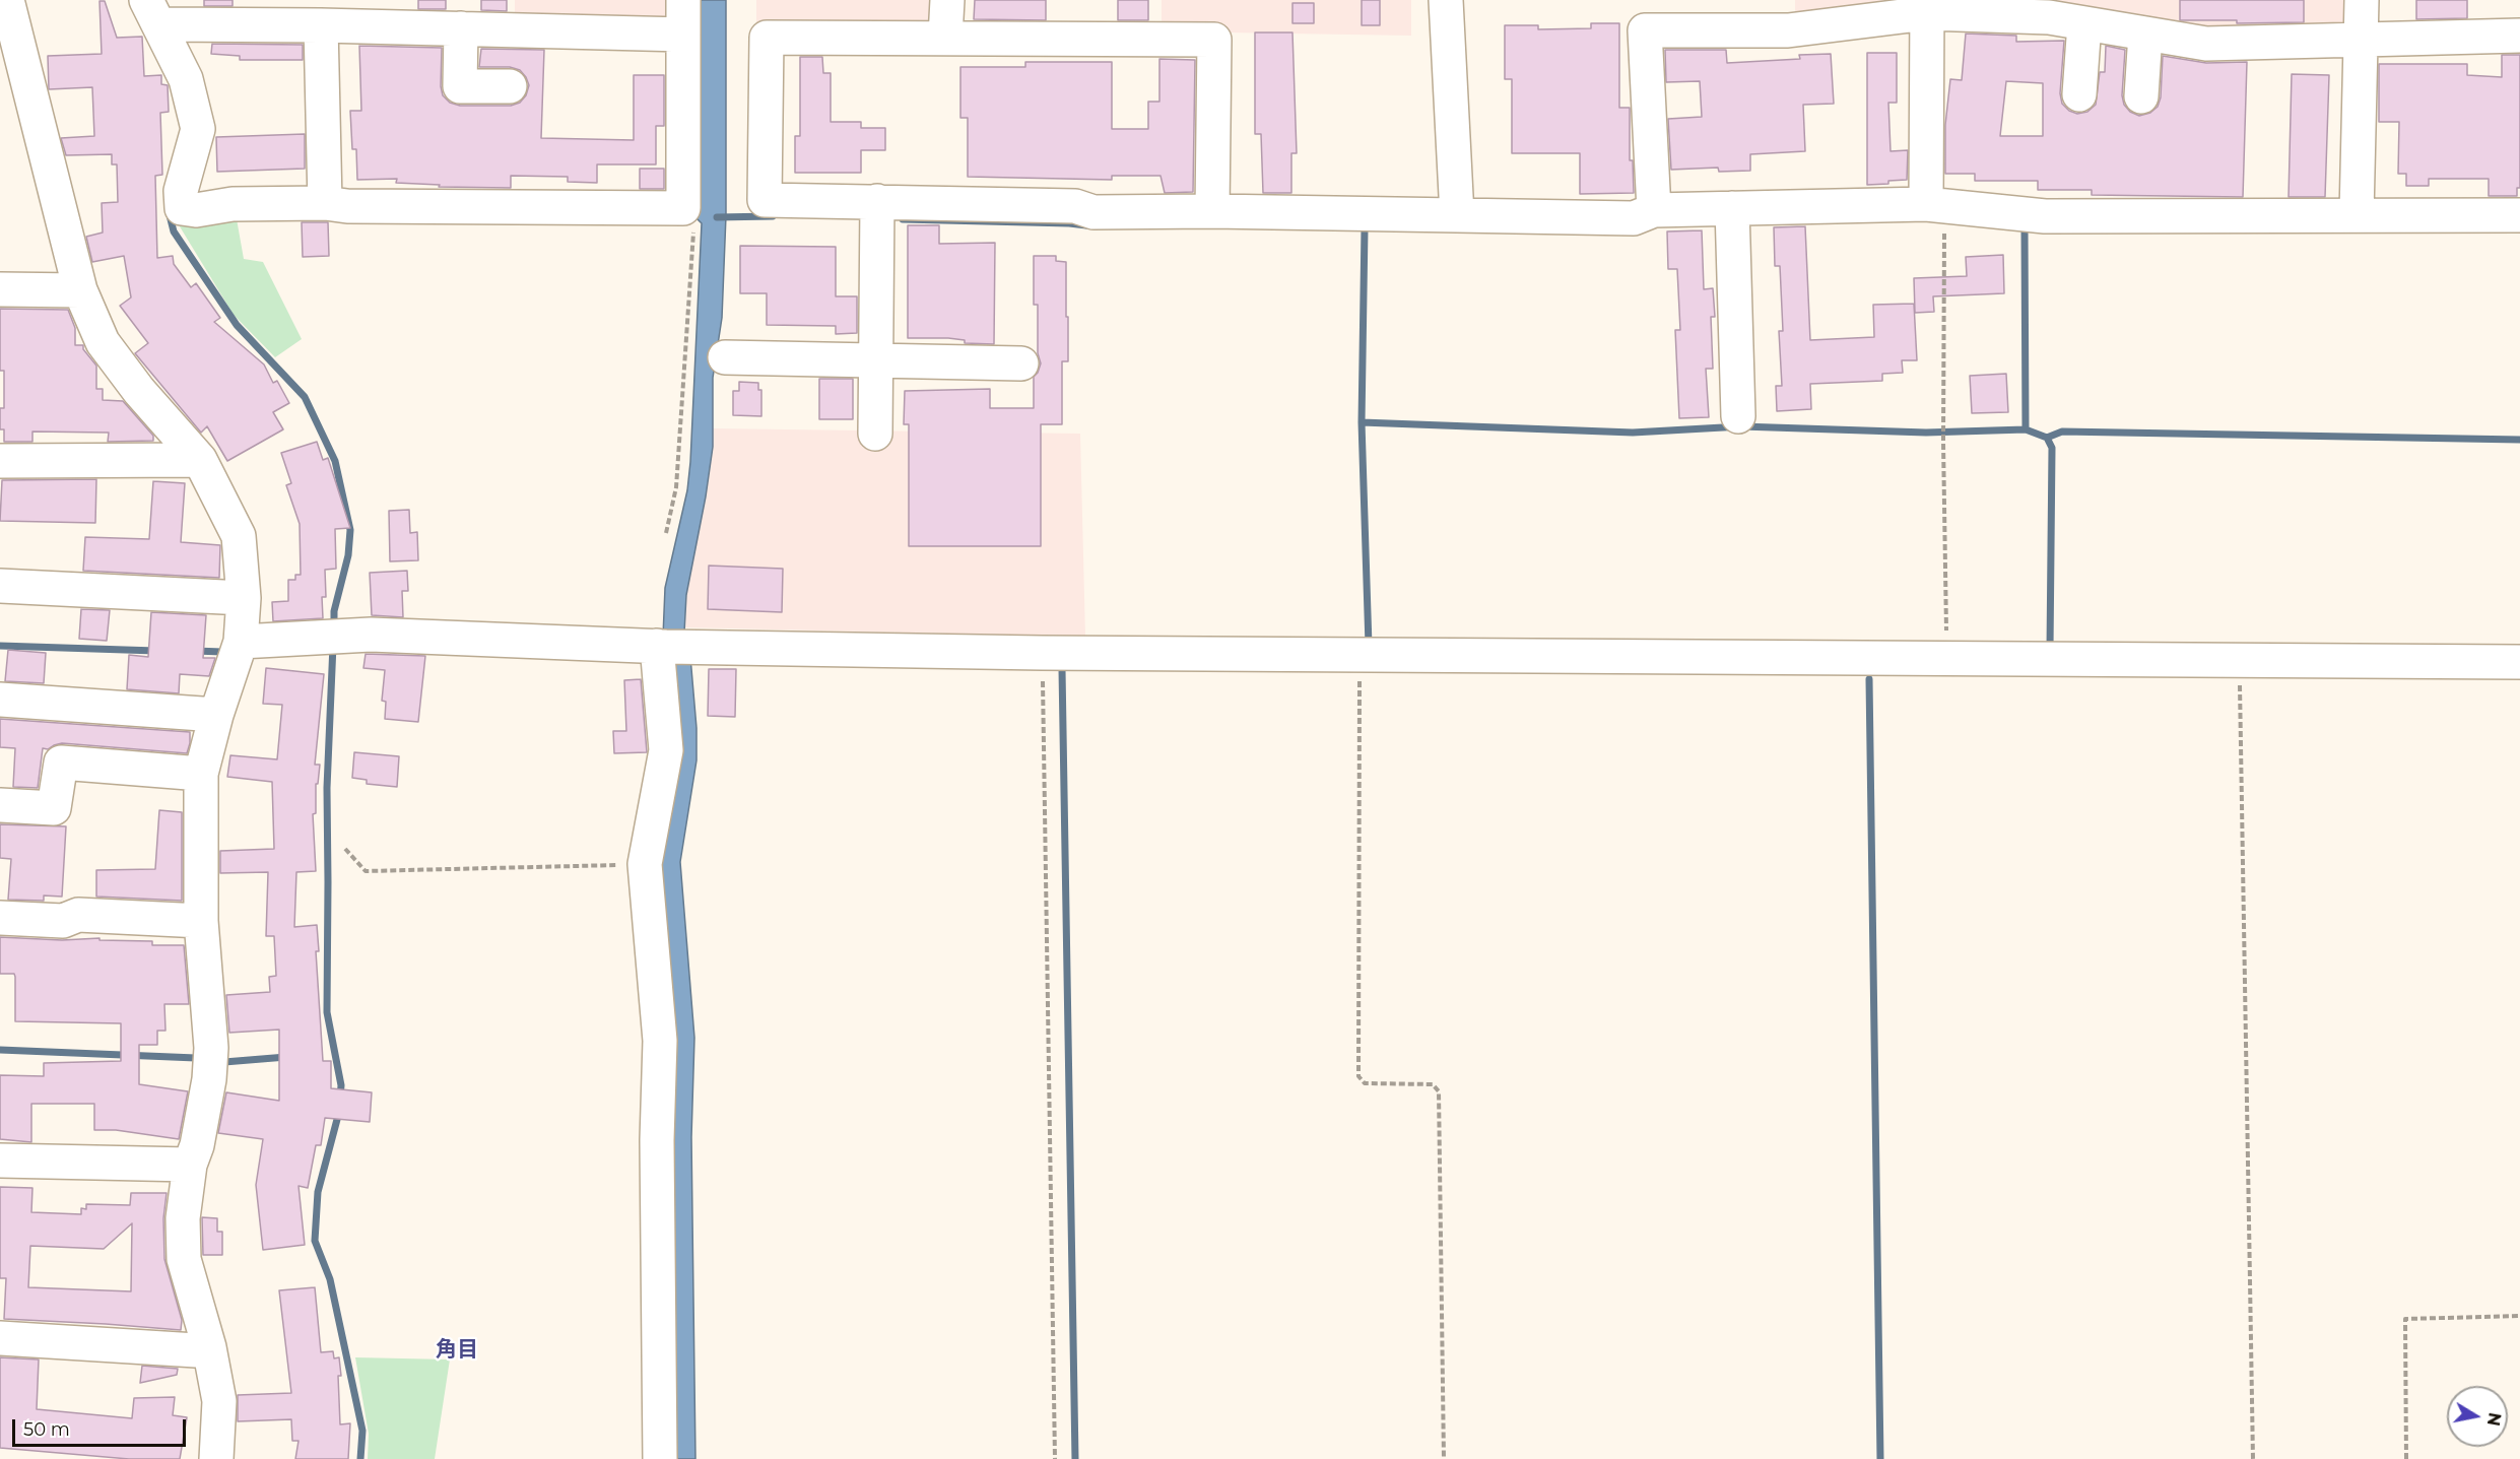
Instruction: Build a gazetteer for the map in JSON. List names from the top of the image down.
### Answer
{
  "districts": ["角目"],
  "scale_bar": "50 m",
  "north": "right"
}
